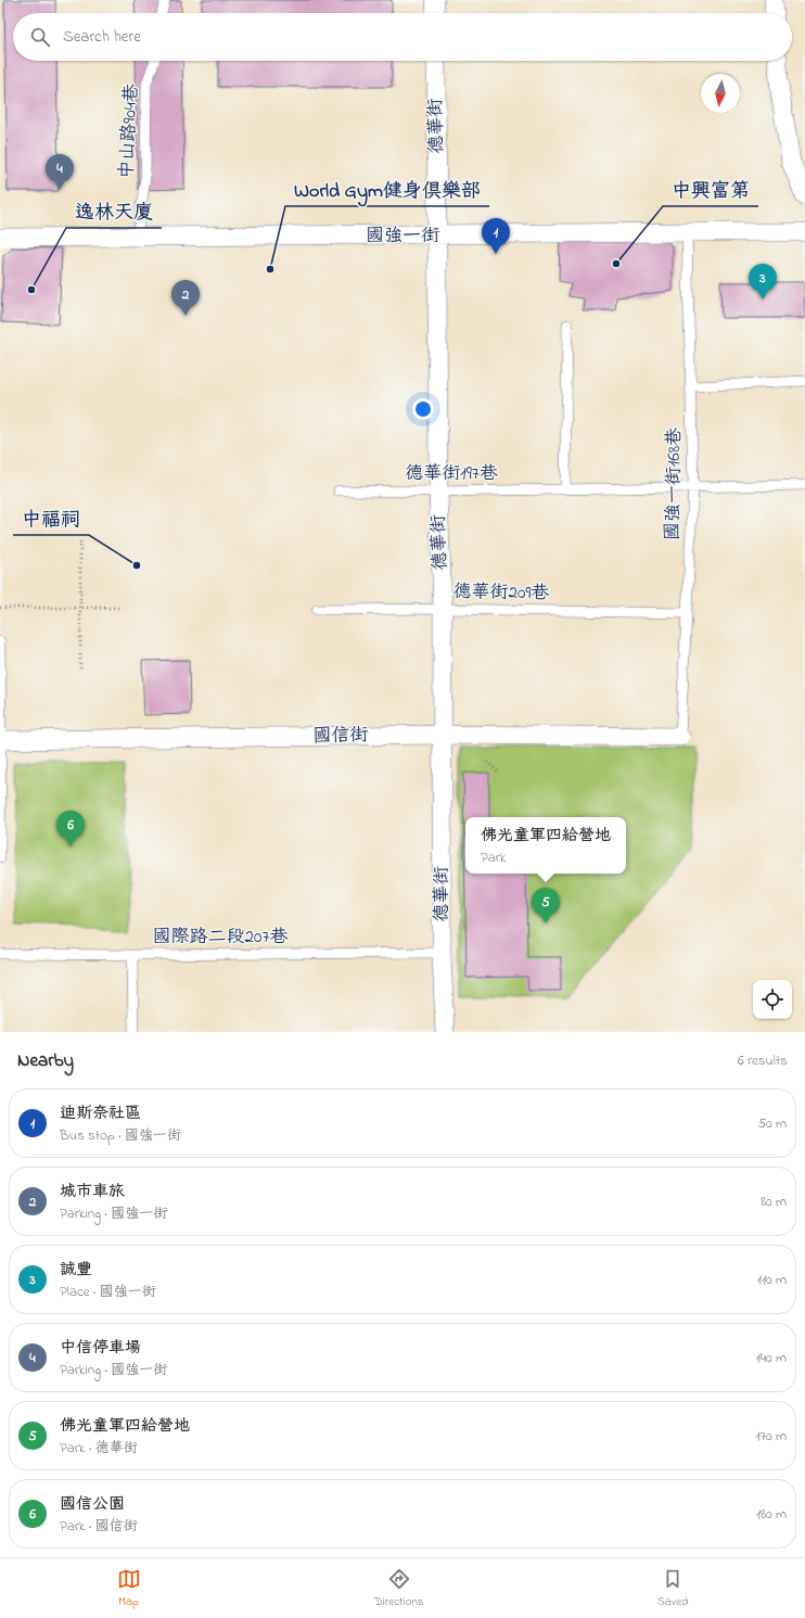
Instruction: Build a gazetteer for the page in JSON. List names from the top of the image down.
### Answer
{
  "streets": {
    "street": ["德華街", "國強一街", "國信街"],
    "lane": [
      "中山路904巷",
      "德華街197巷",
      "國強一街168巷",
      "德華街209巷",
      "國際路二段207巷"
    ]
  },
  "crossings": [
    ["德華街", "國強一街"],
    ["德華街", "德華街197巷"],
    ["德華街", "德華街209巷"],
    ["德華街", "國信街"],
    ["德華街", "國際路二段207巷"],
    ["中山路904巷", "國強一街"],
    ["國強一街", "國強一街168巷"],
    ["德華街197巷", "國強一街168巷"],
    ["國強一街168巷", "德華街209巷"],
    ["國強一街168巷", "國信街"]
  ],
  "places": [
    "中興富第",
    "World Gym健身俱樂部",
    "逸林天廈",
    "中福祠"
  ],
  "north": "bottom",
  "page": {
    "search": "Search here",
    "pins": [
      "4",
      "1",
      "3",
      "2",
      "6",
      "5"
    ],
    "popup": ["佛光童軍四給營地", "Park"],
    "heading": ["Nearby", "6 results"],
    "list": [
      {
        "mark": "1",
        "name": "迪斯奈社區",
        "note": "Bus stop · 國強一街",
        "value": "50 m"
      },
      {
        "mark": "2",
        "name": "城市車旅",
        "note": "Parking · 國強一街",
        "value": "80 m"
      },
      {
        "mark": "3",
        "name": "誠豐",
        "note": "Place · 國強一街",
        "value": "110 m"
      },
      {
        "mark": "4",
        "name": "中信停車場",
        "note": "Parking · 國強一街",
        "value": "140 m"
      },
      {
        "mark": "5",
        "name": "佛光童軍四給營地",
        "note": "Park · 德華街",
        "value": "170 m"
      },
      {
        "mark": "6",
        "name": "國信公園",
        "note": "Park · 國信街",
        "value": "180 m"
      }
    ],
    "nav": ["Map", "Directions", "Saved"]
  }
}
